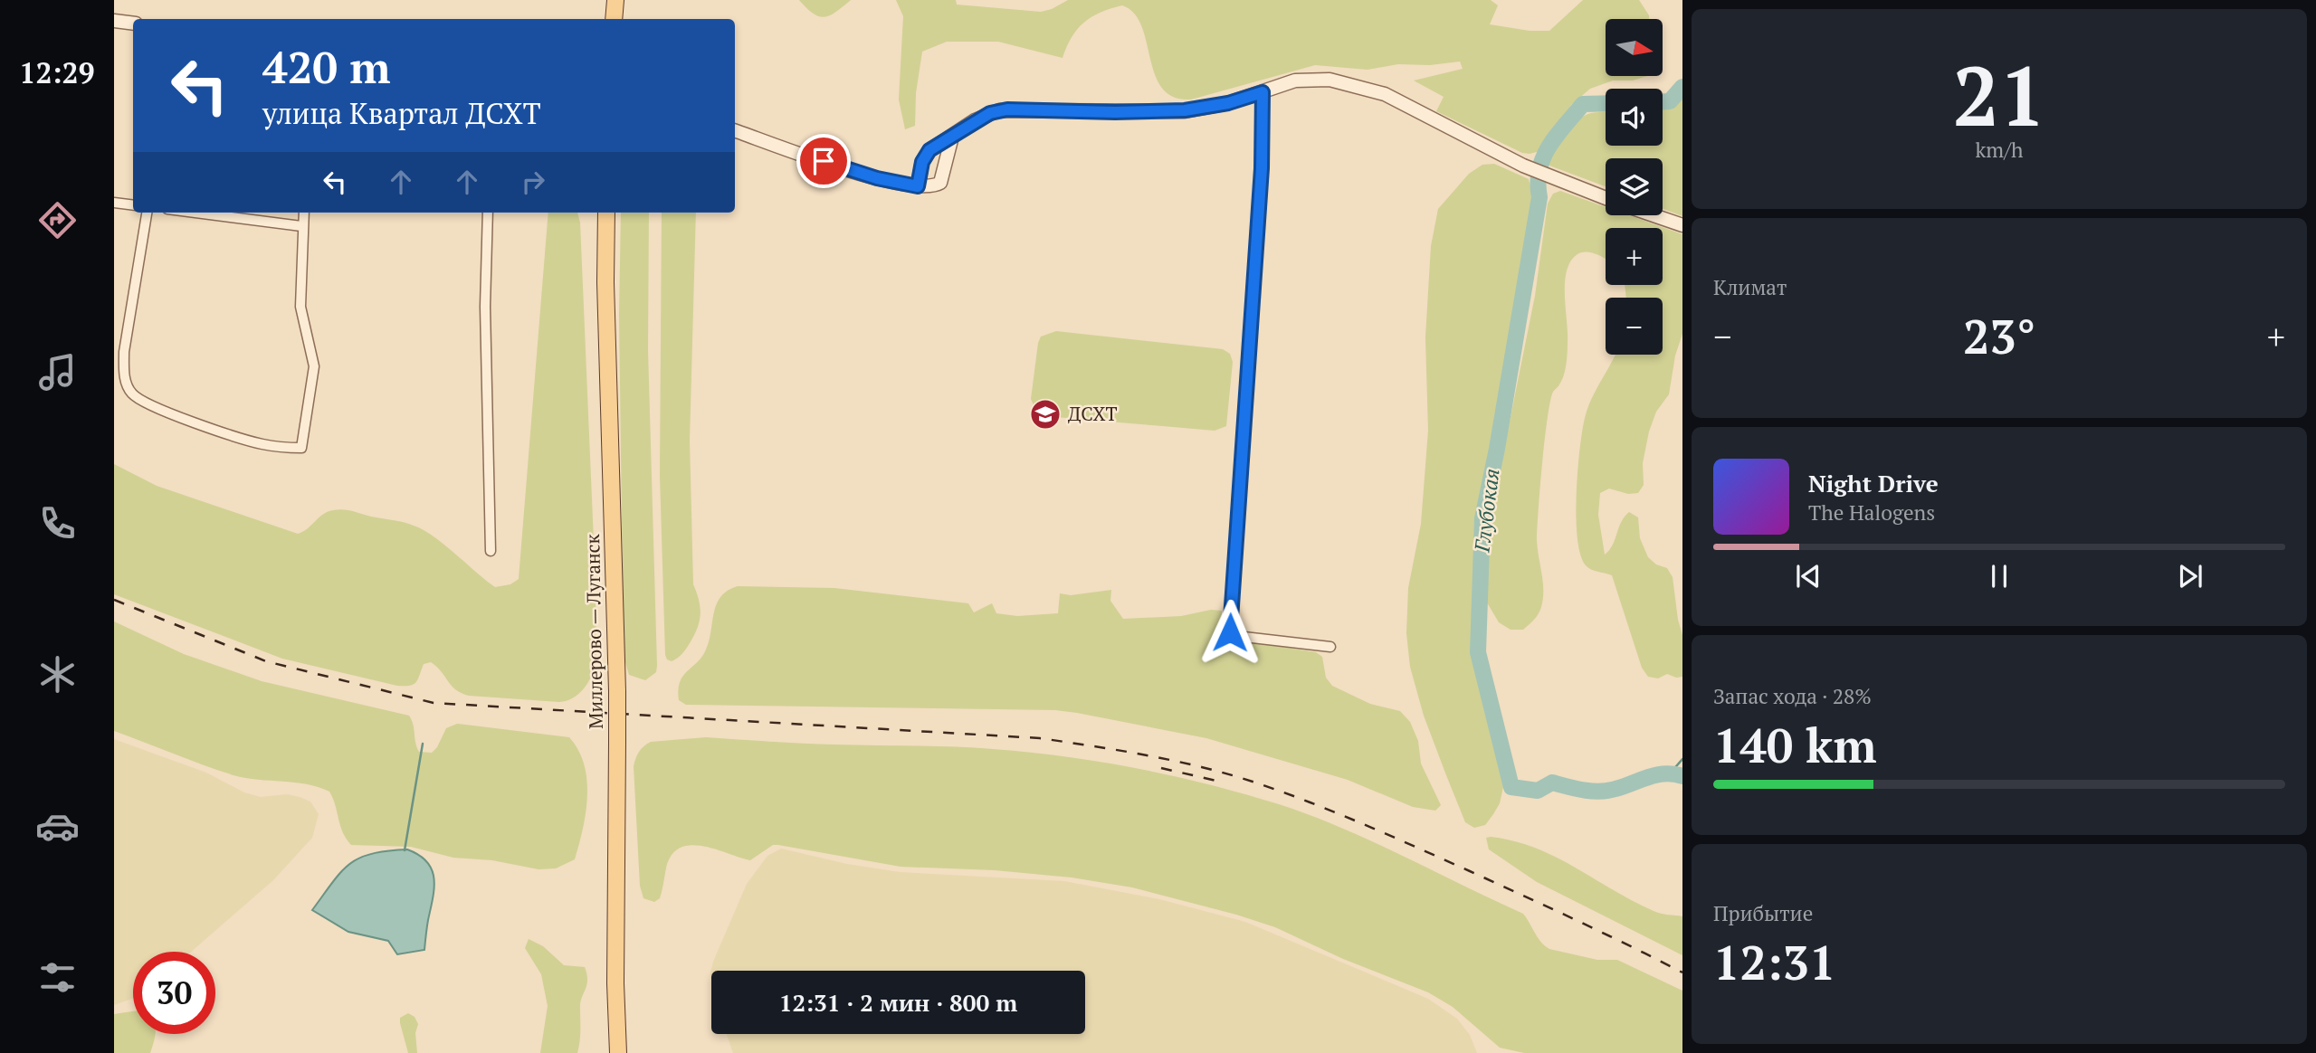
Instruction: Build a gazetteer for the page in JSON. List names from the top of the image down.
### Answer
{
  "streets": {
    "main road": ["Миллерово — Луганск"]
  },
  "water": ["Глубокая"],
  "places": {
    "school or university": ["ДСХТ"]
  },
  "north": "right",
  "page": {
    "tabs": "12:29",
    "tile": [
      ["21", "km/h"],
      "Климат",
      ["Запас хода · 28%", "140 km"],
      ["Прибытие", "12:31"]
    ],
    "map_buttons": ["+", "−"],
    "turn": ["420 m", "улица Квартал ДСХТ"],
    "heat": ["−", "23°", "+"],
    "song": ["Night Drive", "The Halogens"],
    "limit": "30",
    "trip": "12:31 · 2 мин · 800 m"
  }
}
